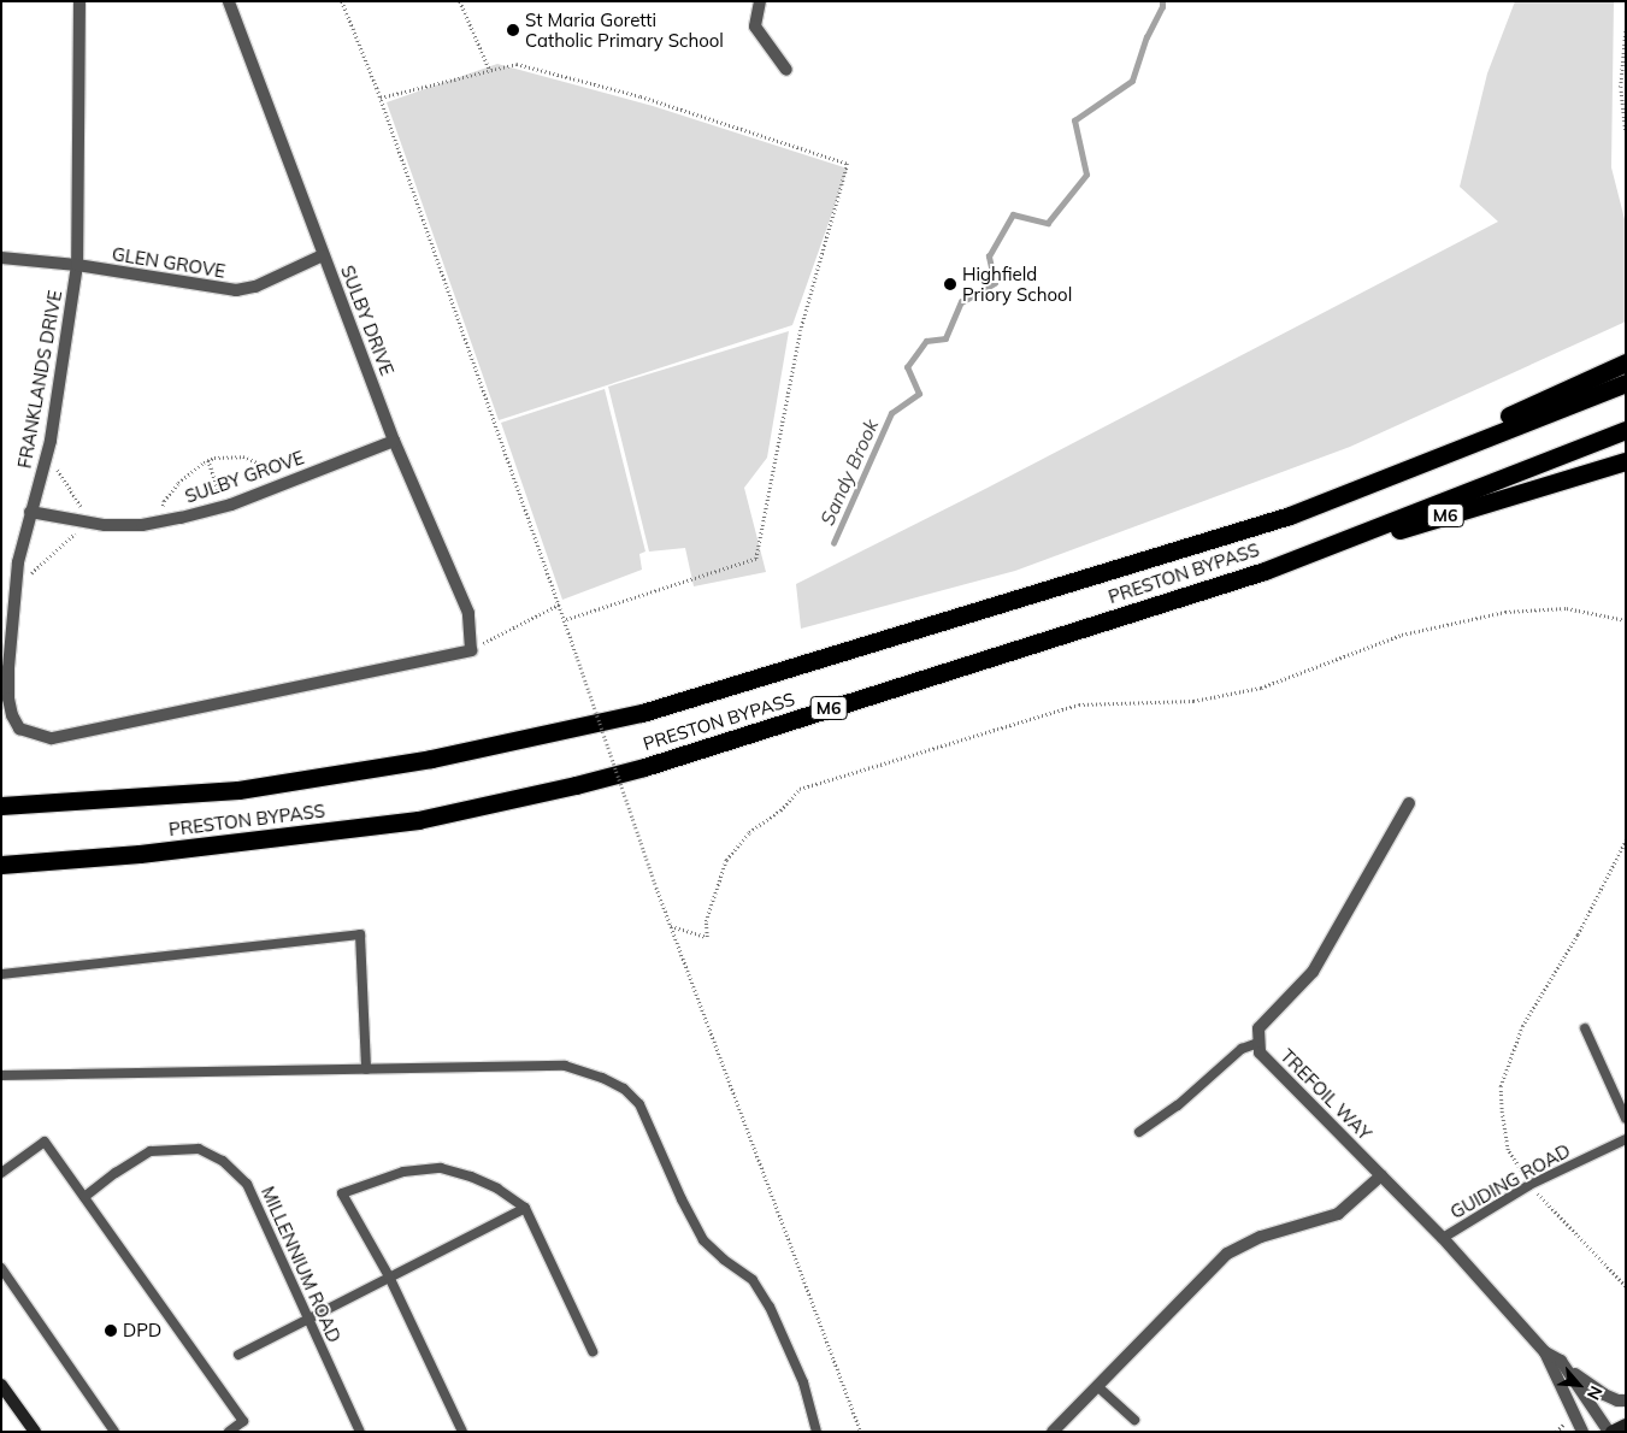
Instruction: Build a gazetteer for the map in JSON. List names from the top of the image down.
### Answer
{
  "streets": {
    "highway": ["M6", "PRESTON BYPASS"],
    "street": [
      "GLEN GROVE",
      "SULBY DRIVE",
      "FRANKLANDS DRIVE",
      "SULBY GROVE",
      "TREFOIL WAY"
    ],
    "lane": ["GUIDING ROAD", "MILLENNIUM ROAD"]
  },
  "crossings": [
    ["GLEN GROVE", "SULBY DRIVE"],
    ["GLEN GROVE", "FRANKLANDS DRIVE"],
    ["SULBY DRIVE", "FRANKLANDS DRIVE"],
    ["SULBY DRIVE", "SULBY GROVE"],
    ["FRANKLANDS DRIVE", "SULBY GROVE"],
    ["M6", "PRESTON BYPASS"],
    ["TREFOIL WAY", "GUIDING ROAD"]
  ],
  "water": ["Sandy Brook"],
  "places": ["St Maria Goretti Catholic Primary School", "Highfield Priory School", "DPD"],
  "north": "bottom right"
}
